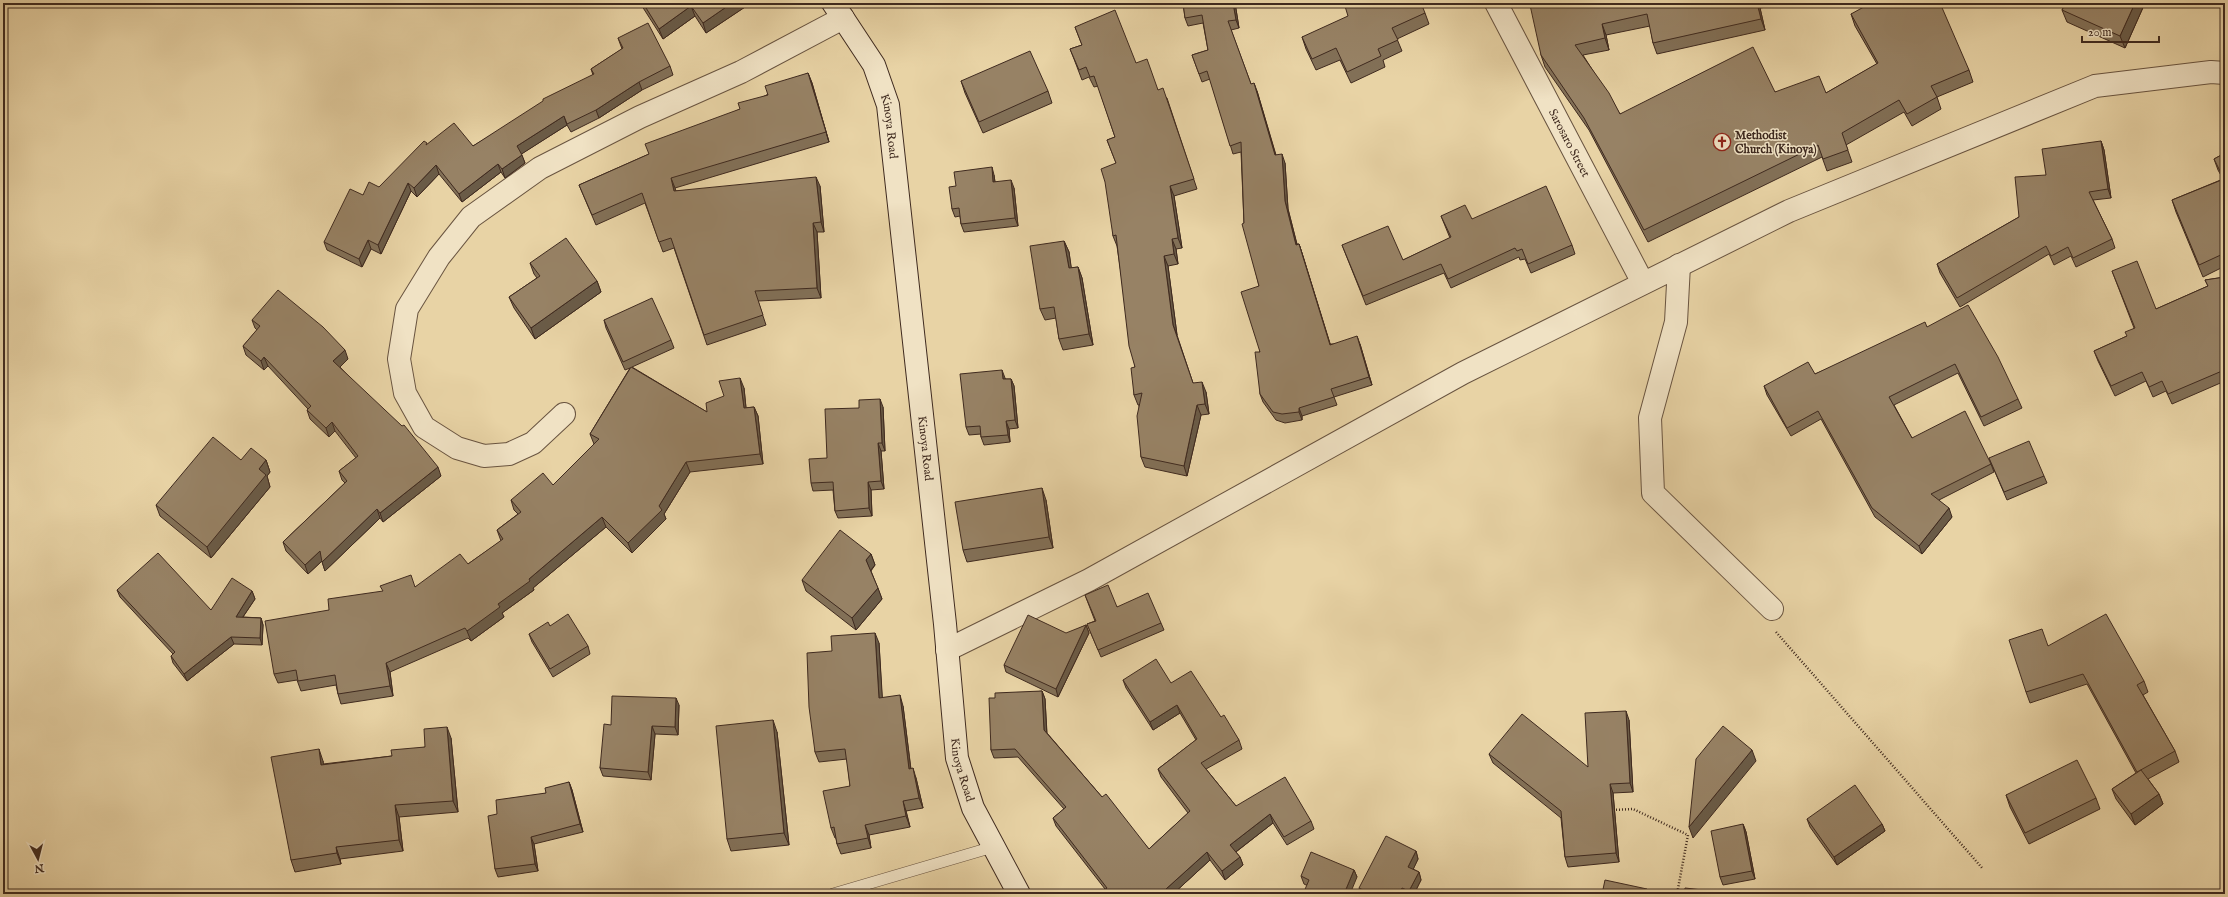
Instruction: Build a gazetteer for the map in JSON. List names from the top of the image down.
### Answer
{
  "streets": {
    "street": ["Kinoya Road", "Sarosaro Street"]
  },
  "places": {
    "church": ["Methodist Church (Kinoya)"]
  },
  "scale_bar": "20 m",
  "north": "bottom"
}
